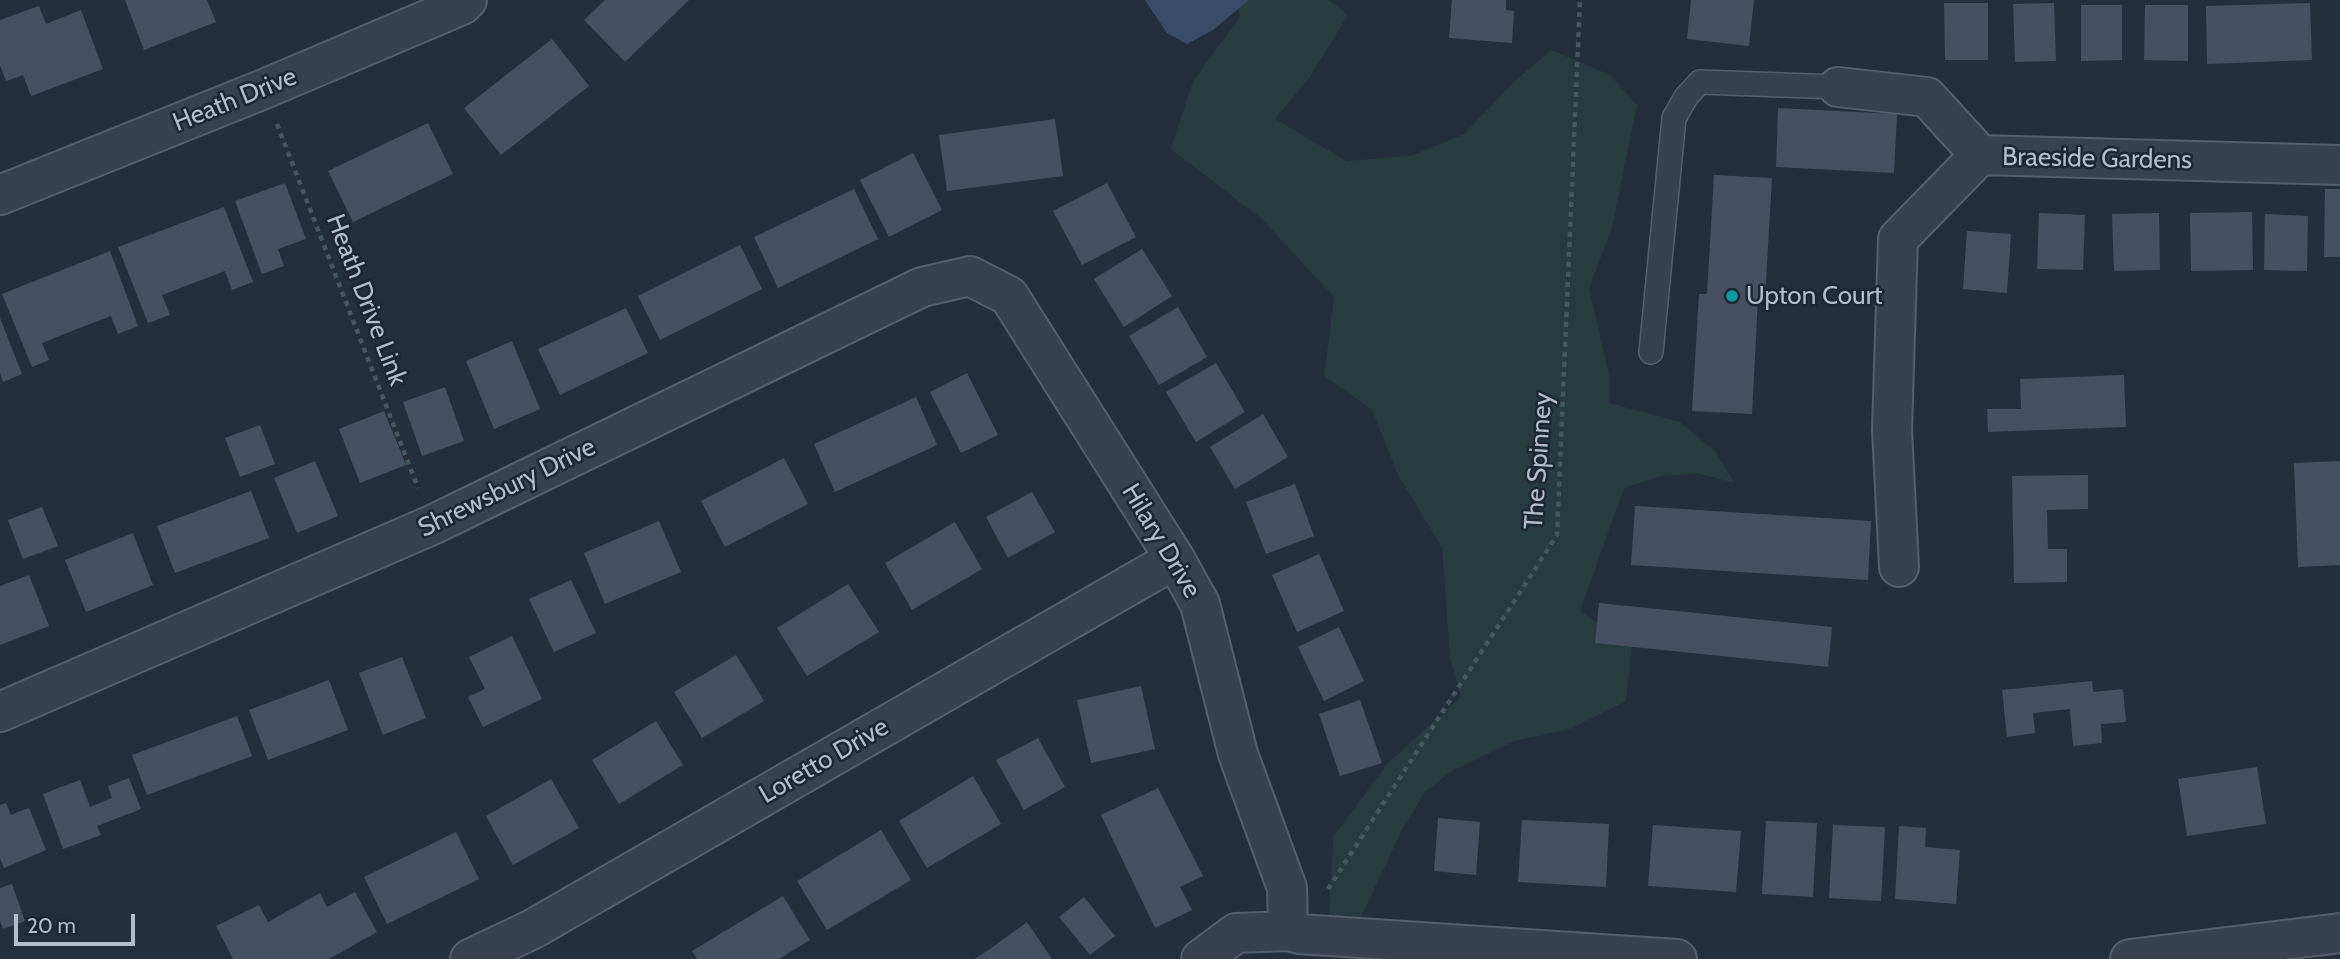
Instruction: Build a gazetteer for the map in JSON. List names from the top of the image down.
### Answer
{
  "streets": {
    "street": [
      "Heath Drive",
      "Braeside Gardens",
      "Shrewsbury Drive",
      "Hilary Drive",
      "Loretto Drive"
    ],
    "path": ["Heath Drive Link", "The Spinney"]
  },
  "crossings": [
    ["Heath Drive", "Heath Drive Link"],
    ["Heath Drive Link", "Shrewsbury Drive"],
    ["The Spinney", "Hilary Drive"],
    ["Shrewsbury Drive", "Hilary Drive"],
    ["Hilary Drive", "Loretto Drive"]
  ],
  "places": ["Upton Court"],
  "scale_bar": "20 m"
}
